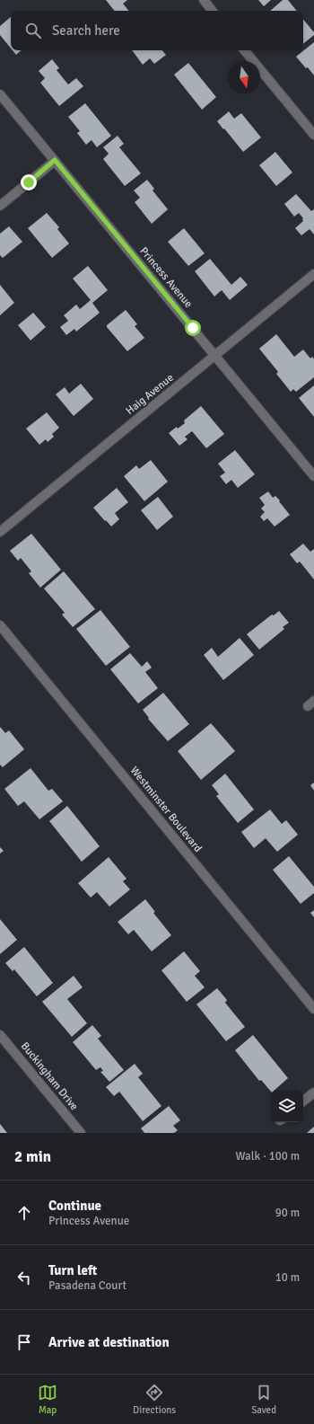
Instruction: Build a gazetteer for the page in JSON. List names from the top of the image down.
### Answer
{
  "streets": {
    "street": [
      "Princess Avenue",
      "Haig Avenue",
      "Westminster Boulevard",
      "Buckingham Drive"
    ]
  },
  "crossings": [
    ["Princess Avenue", "Haig Avenue"]
  ],
  "north": "bottom",
  "page": {
    "search": "Search here",
    "heading": ["2 min", "Walk · 100 m"],
    "list": [
      ["Continue", "Princess Avenue", "90 m"],
      ["Turn left", "Pasadena Court", "10 m"],
      "Arrive at destination"
    ],
    "nav": ["Map", "Directions", "Saved"]
  }
}
